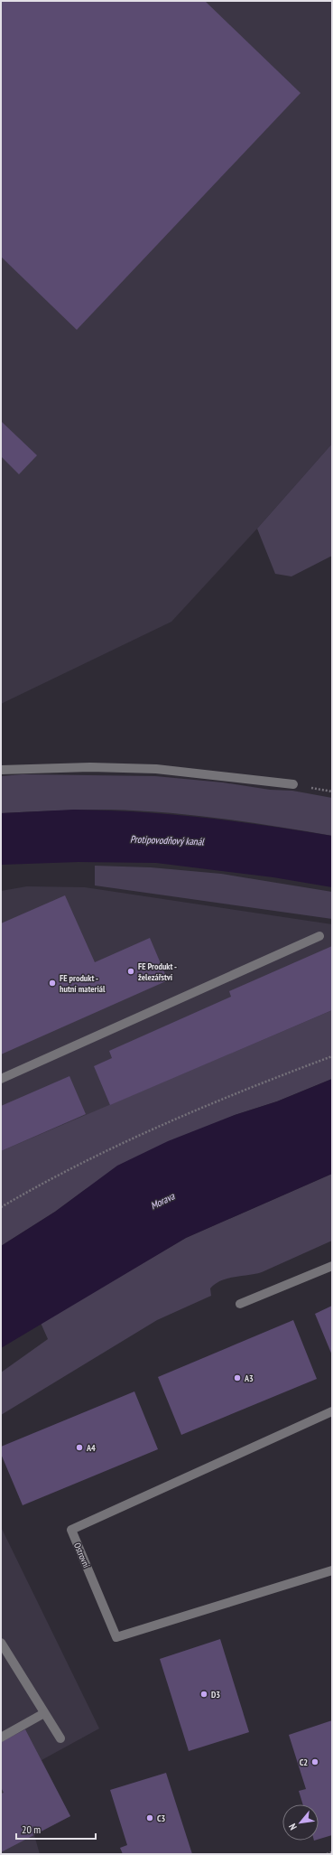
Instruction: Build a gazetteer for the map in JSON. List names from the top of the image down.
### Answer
{
  "streets": {
    "street": ["Ostrovní"]
  },
  "water": ["Protipovodňový kanál", "Morava"],
  "places": [
    "FE Produkt - železářství",
    "FE produkt - hutní materiál",
    "A3",
    "A4",
    "D3",
    "C2",
    "C3"
  ],
  "scale_bar": "20 m",
  "north": "bottom left"
}
